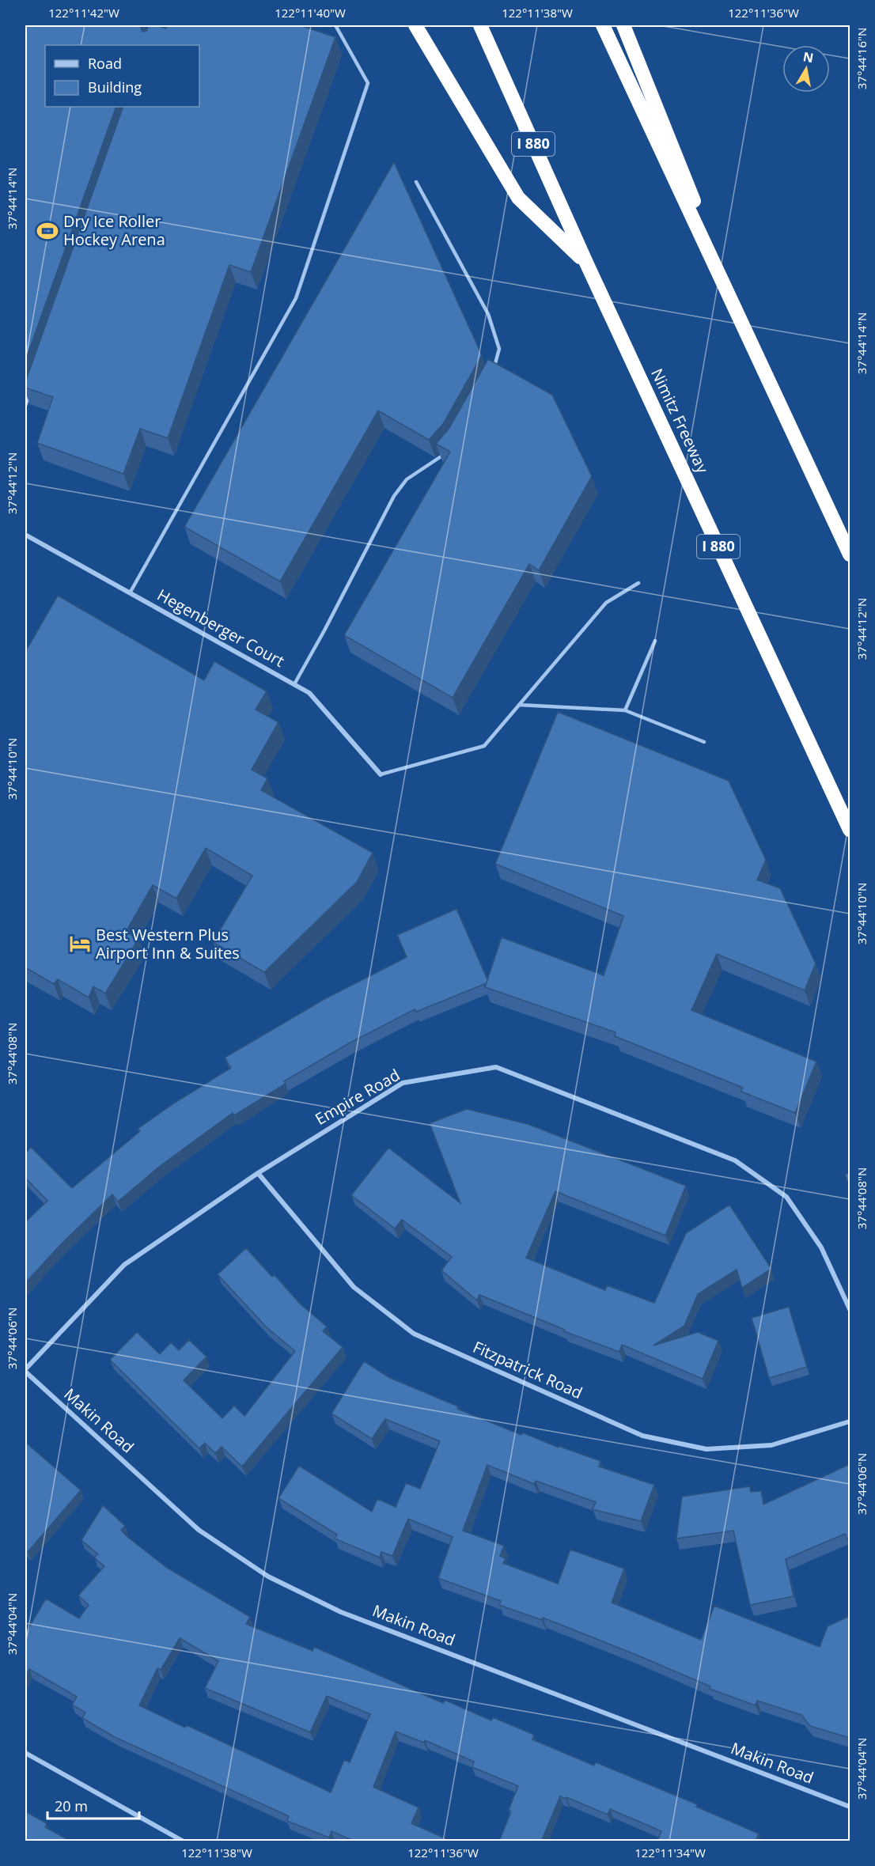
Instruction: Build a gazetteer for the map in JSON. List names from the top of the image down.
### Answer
{
  "streets": {
    "highway": ["I 880", "Nimitz Freeway"],
    "street": [
      "Hegenberger Court",
      "Empire Road",
      "Fitzpatrick Road",
      "Makin Road"
    ]
  },
  "crossings": [
    ["Empire Road", "Fitzpatrick Road"],
    ["Empire Road", "Makin Road"]
  ],
  "places": {
    "sports": ["Dry Ice Roller Hockey Arena"],
    "hotel": ["Best Western Plus Airport Inn & Suites"]
  },
  "legend": ["Road", "Building"],
  "scale_bar": "20 m",
  "north": "top",
  "coordinates": [
    "122°11'42\"W",
    "122°11'40\"W",
    "122°11'38\"W",
    "122°11'36\"W",
    "37°44'16\"N",
    "37°44'14\"N",
    "37°44'12\"N",
    "37°44'10\"N",
    "37°44'08\"N",
    "37°44'06\"N",
    "37°44'04\"N",
    "122°11'34\"W"
  ]
}
